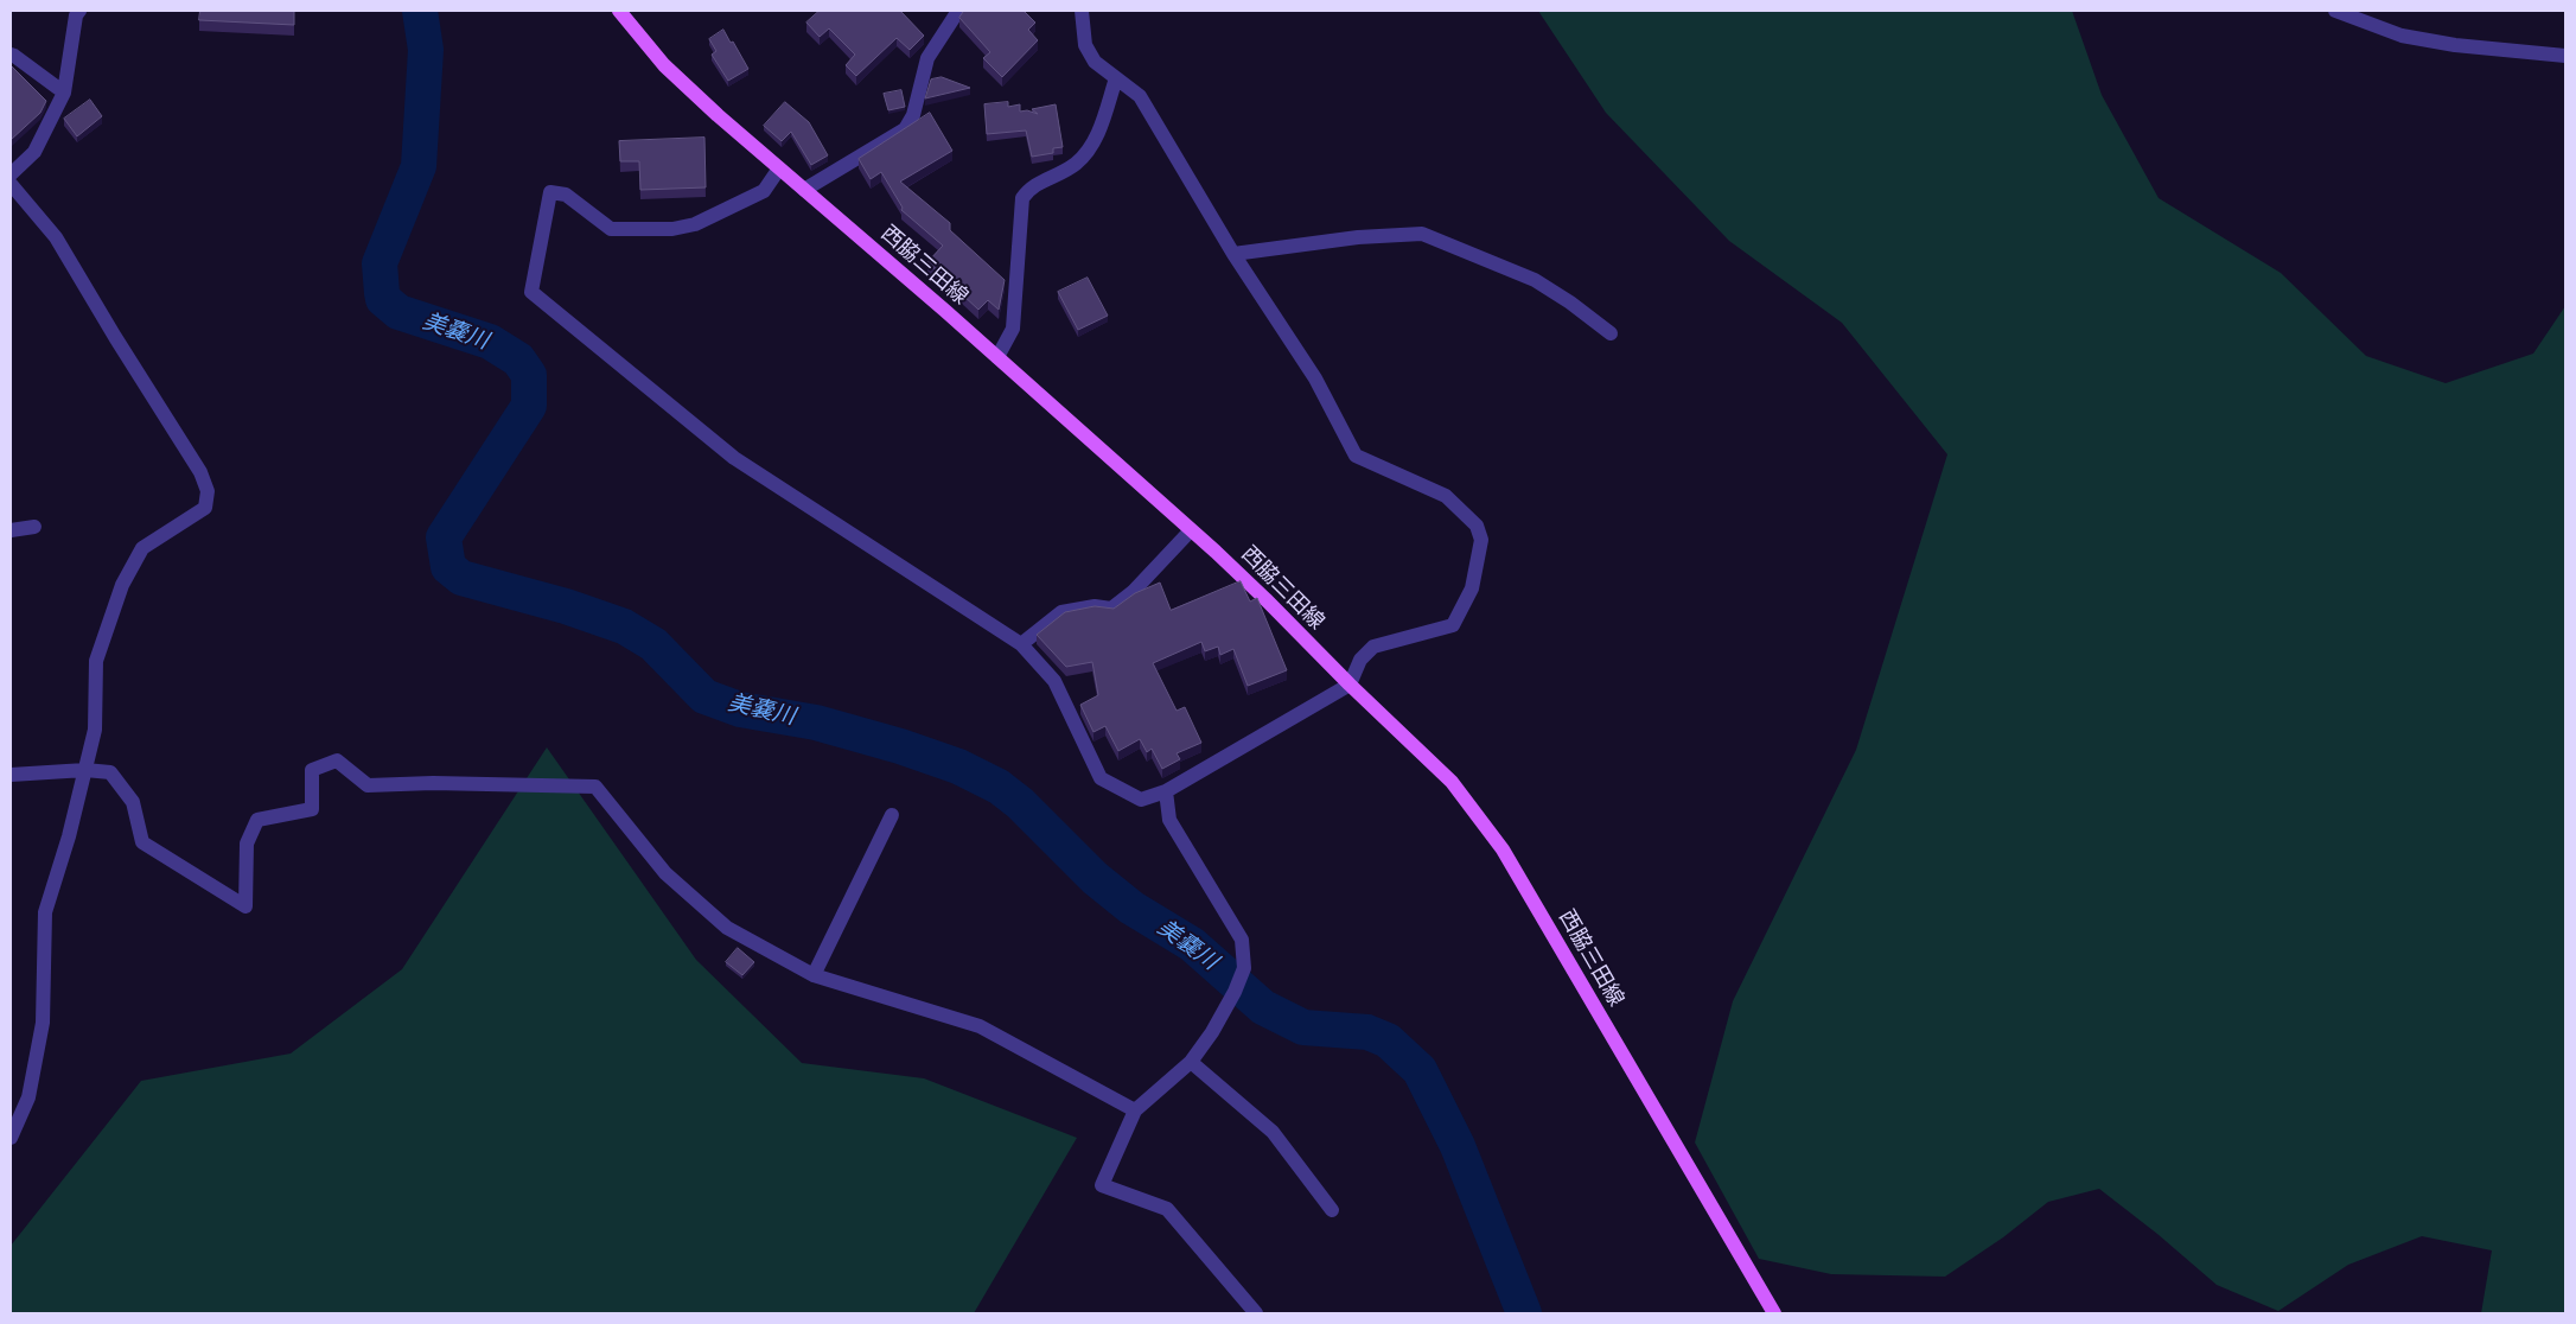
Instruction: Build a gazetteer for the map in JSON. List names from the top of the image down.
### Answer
{
  "streets": {
    "main road": ["西脇三田線"]
  },
  "water": ["美嚢川"]
}
